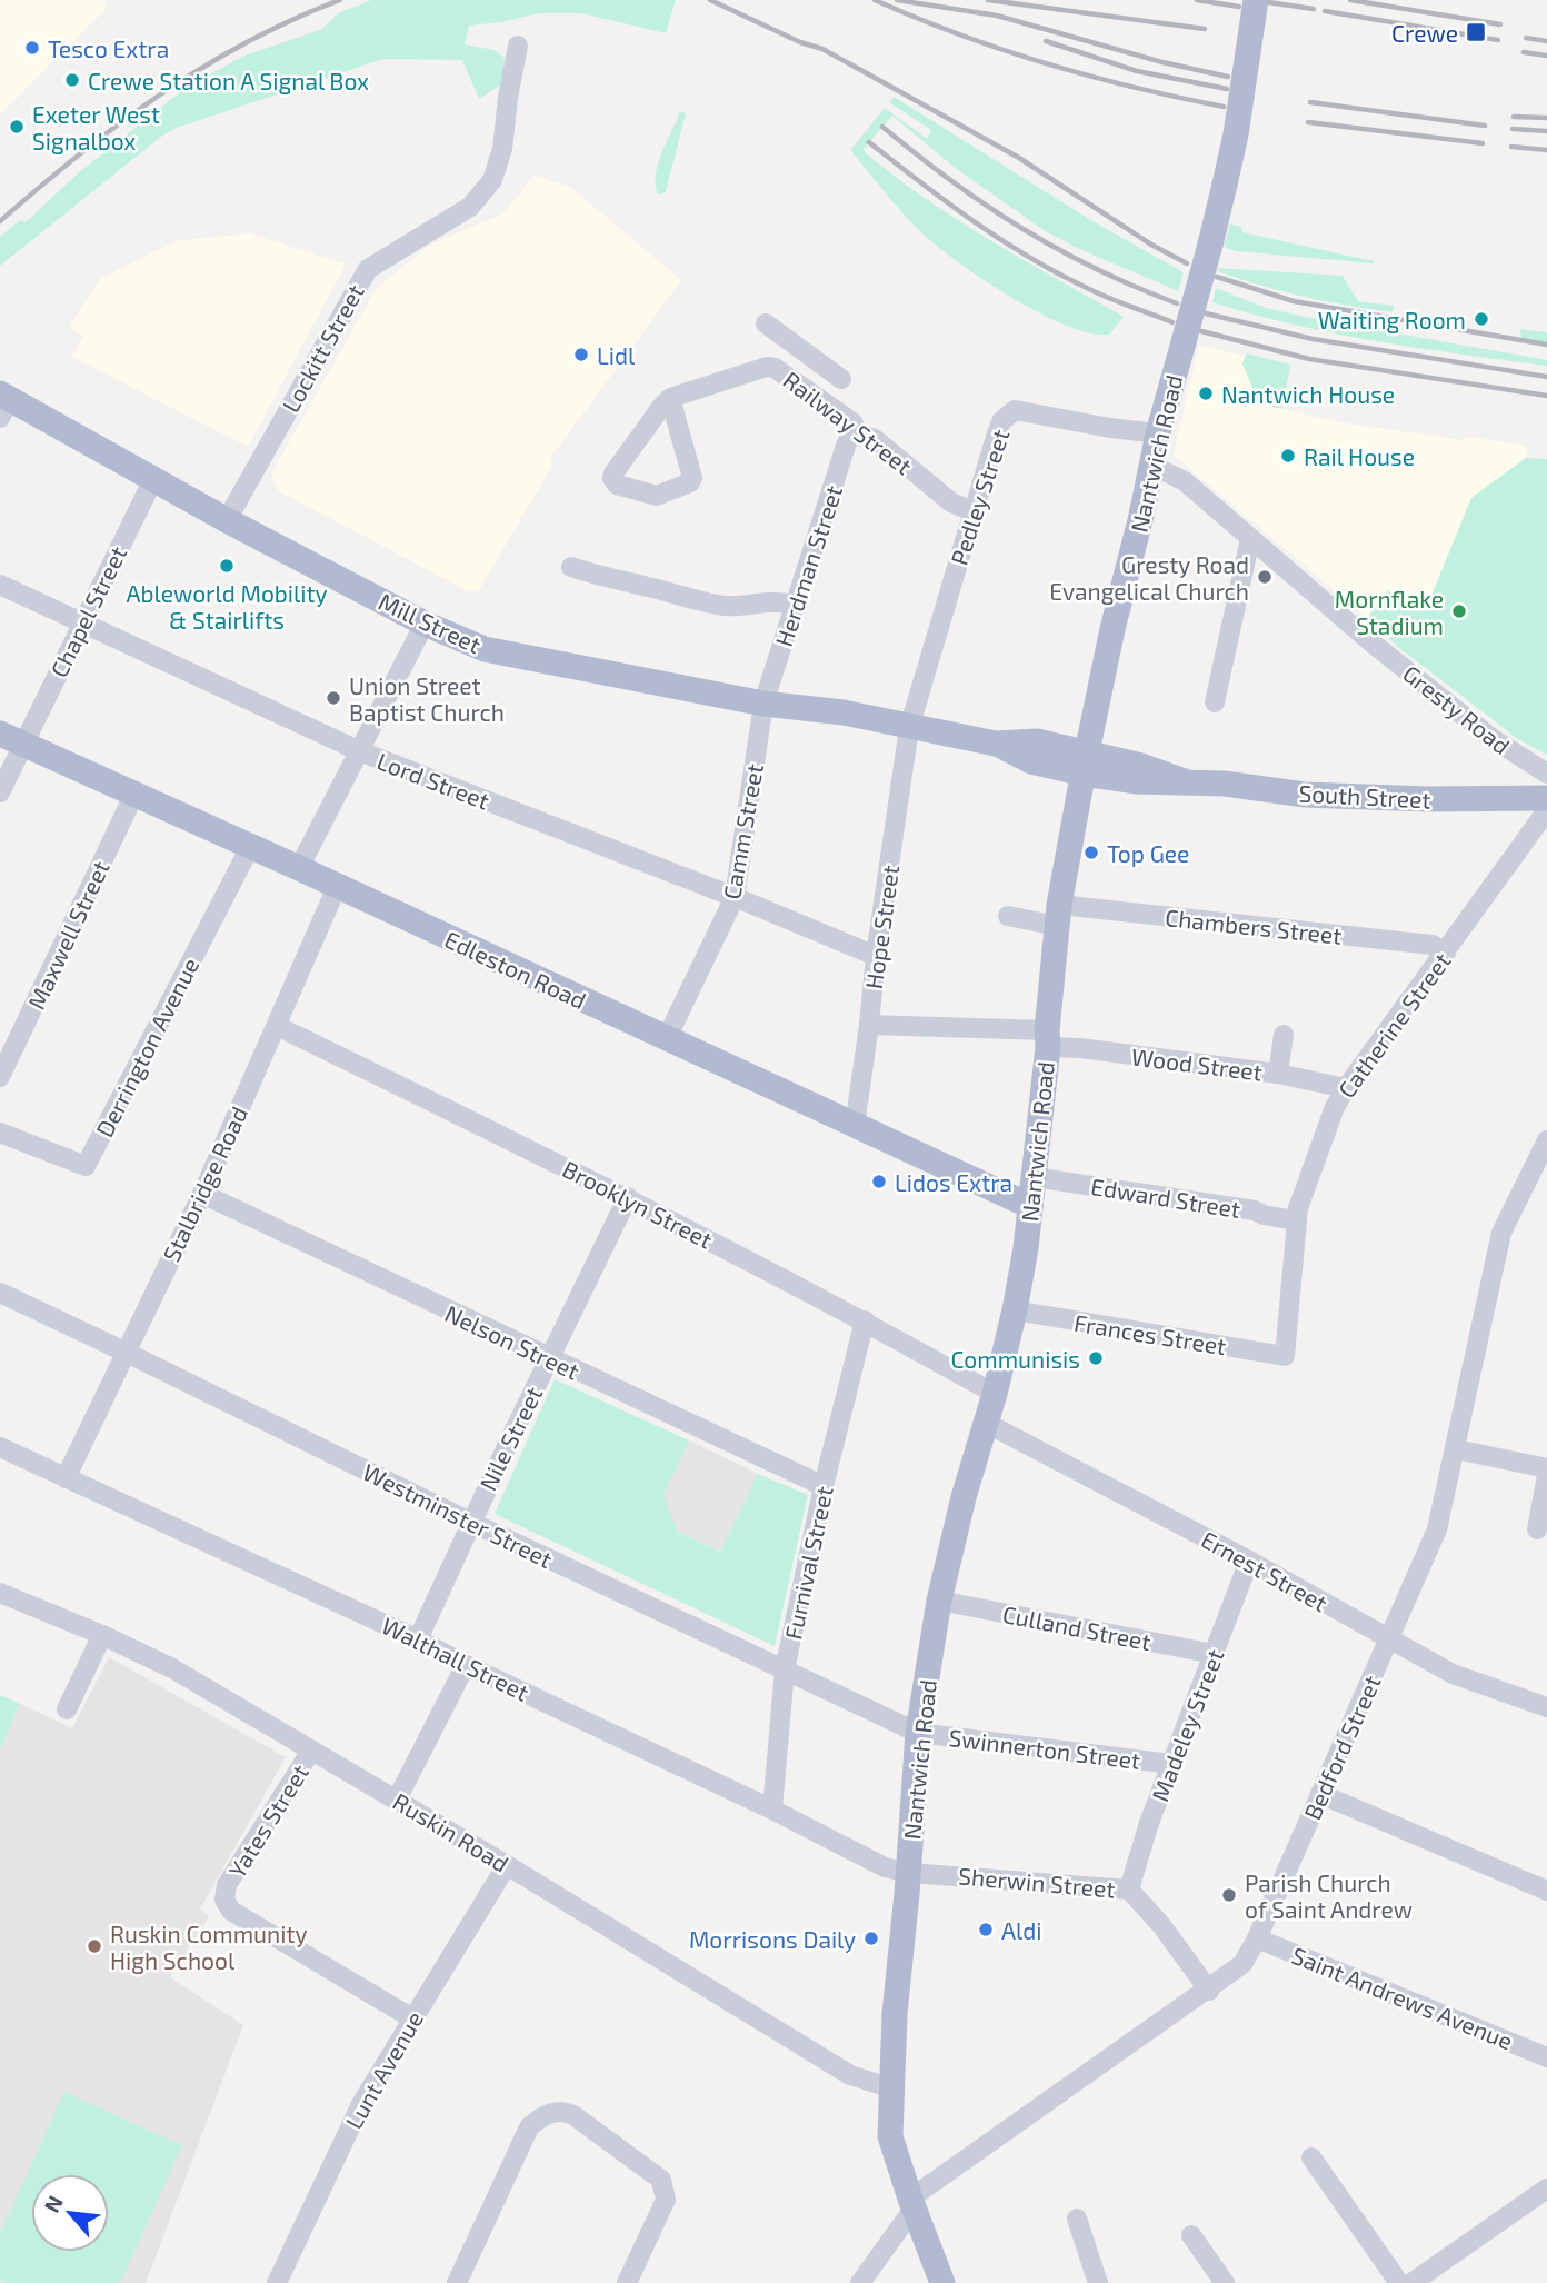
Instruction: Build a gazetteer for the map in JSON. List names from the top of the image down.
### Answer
{
  "streets": {
    "main road": [
      "Nantwich Road",
      "Mill Street",
      "South Street",
      "Edleston Road"
    ],
    "street": [
      "Lockitt Street",
      "Railway Street",
      "Pedley Street",
      "Herdman Street",
      "Chapel Street",
      "Gresty Road",
      "Lord Street",
      "Camm Street",
      "Chambers Street",
      "Hope Street",
      "Maxwell Street",
      "Catherine Street",
      "Derrington Avenue",
      "Wood Street",
      "Stalbridge Road",
      "Edward Street",
      "Brooklyn Street",
      "Frances Street",
      "Nelson Street",
      "Nile Street",
      "Westminster Street",
      "Furnival Street",
      "Ernest Street",
      "Culland Street",
      "Walthall Street",
      "Madeley Street",
      "Bedford Street",
      "Swinnerton Street",
      "Yates Street",
      "Ruskin Road",
      "Sherwin Street",
      "Saint Andrews Avenue",
      "Lunt Avenue"
    ]
  },
  "crossings": [
    ["Lockitt Street", "Mill Street"],
    ["Railway Street", "Pedley Street"],
    ["Railway Street", "Herdman Street"],
    ["Nantwich Road", "Pedley Street"],
    ["Nantwich Road", "Mill Street"],
    ["Nantwich Road", "Gresty Road"],
    ["Nantwich Road", "South Street"],
    ["Nantwich Road", "Chambers Street"],
    ["Nantwich Road", "Edleston Road"],
    ["Nantwich Road", "Wood Street"],
    ["Nantwich Road", "Edward Street"],
    ["Nantwich Road", "Brooklyn Street"],
    ["Nantwich Road", "Frances Street"],
    ["Nantwich Road", "Westminster Street"],
    ["Nantwich Road", "Ernest Street"],
    ["Nantwich Road", "Culland Street"],
    ["Nantwich Road", "Walthall Street"],
    ["Nantwich Road", "Bedford Street"],
    ["Nantwich Road", "Swinnerton Street"],
    ["Nantwich Road", "Ruskin Road"],
    ["Nantwich Road", "Sherwin Street"],
    ["Pedley Street", "Mill Street"],
    ["Pedley Street", "Hope Street"],
    ["Herdman Street", "Mill Street"],
    ["Herdman Street", "Camm Street"],
    ["Chapel Street", "Mill Street"],
    ["Chapel Street", "Lord Street"],
    ["Chapel Street", "Edleston Road"],
    ["Mill Street", "South Street"],
    ["Mill Street", "Camm Street"],
    ["Mill Street", "Hope Street"],
    ["Lord Street", "Camm Street"],
    ["Lord Street", "Hope Street"],
    ["Camm Street", "Edleston Road"],
    ["Chambers Street", "Catherine Street"],
    ["Hope Street", "Edleston Road"],
    ["Hope Street", "Wood Street"],
    ["Maxwell Street", "Edleston Road"],
    ["Edleston Road", "Derrington Avenue"],
    ["Edleston Road", "Stalbridge Road"],
    ["Catherine Street", "Wood Street"],
    ["Catherine Street", "Edward Street"],
    ["Catherine Street", "Frances Street"],
    ["Stalbridge Road", "Brooklyn Street"],
    ["Stalbridge Road", "Nelson Street"],
    ["Stalbridge Road", "Westminster Street"],
    ["Stalbridge Road", "Walthall Street"],
    ["Brooklyn Street", "Nile Street"],
    ["Brooklyn Street", "Furnival Street"],
    ["Nelson Street", "Nile Street"],
    ["Nelson Street", "Furnival Street"],
    ["Nile Street", "Westminster Street"],
    ["Nile Street", "Walthall Street"],
    ["Westminster Street", "Furnival Street"],
    ["Westminster Street", "Swinnerton Street"],
    ["Furnival Street", "Walthall Street"],
    ["Ernest Street", "Madeley Street"],
    ["Ernest Street", "Bedford Street"],
    ["Culland Street", "Madeley Street"],
    ["Walthall Street", "Sherwin Street"],
    ["Madeley Street", "Swinnerton Street"],
    ["Madeley Street", "Sherwin Street"],
    ["Bedford Street", "Sherwin Street"],
    ["Bedford Street", "Saint Andrews Avenue"],
    ["Yates Street", "Ruskin Road"],
    ["Yates Street", "Lunt Avenue"],
    ["Ruskin Road", "Lunt Avenue"]
  ],
  "places": {
    "transit": ["Crewe"],
    "other": [
      "Tesco Extra",
      "Crewe Station A Signal Box",
      "Exeter West Signalbox",
      "Waiting Room",
      "Lidl",
      "Nantwich House",
      "Rail House",
      "Ableworld Mobility & Stairlifts",
      "Gresty Road Evangelical Church",
      "Mornflake Stadium",
      "Union Street Baptist Church",
      "Top Gee",
      "Lidos Extra",
      "Communisis",
      "Parish Church of Saint Andrew",
      "Aldi",
      "Morrisons Daily",
      "Ruskin Community High School"
    ]
  },
  "north": "top left"
}
